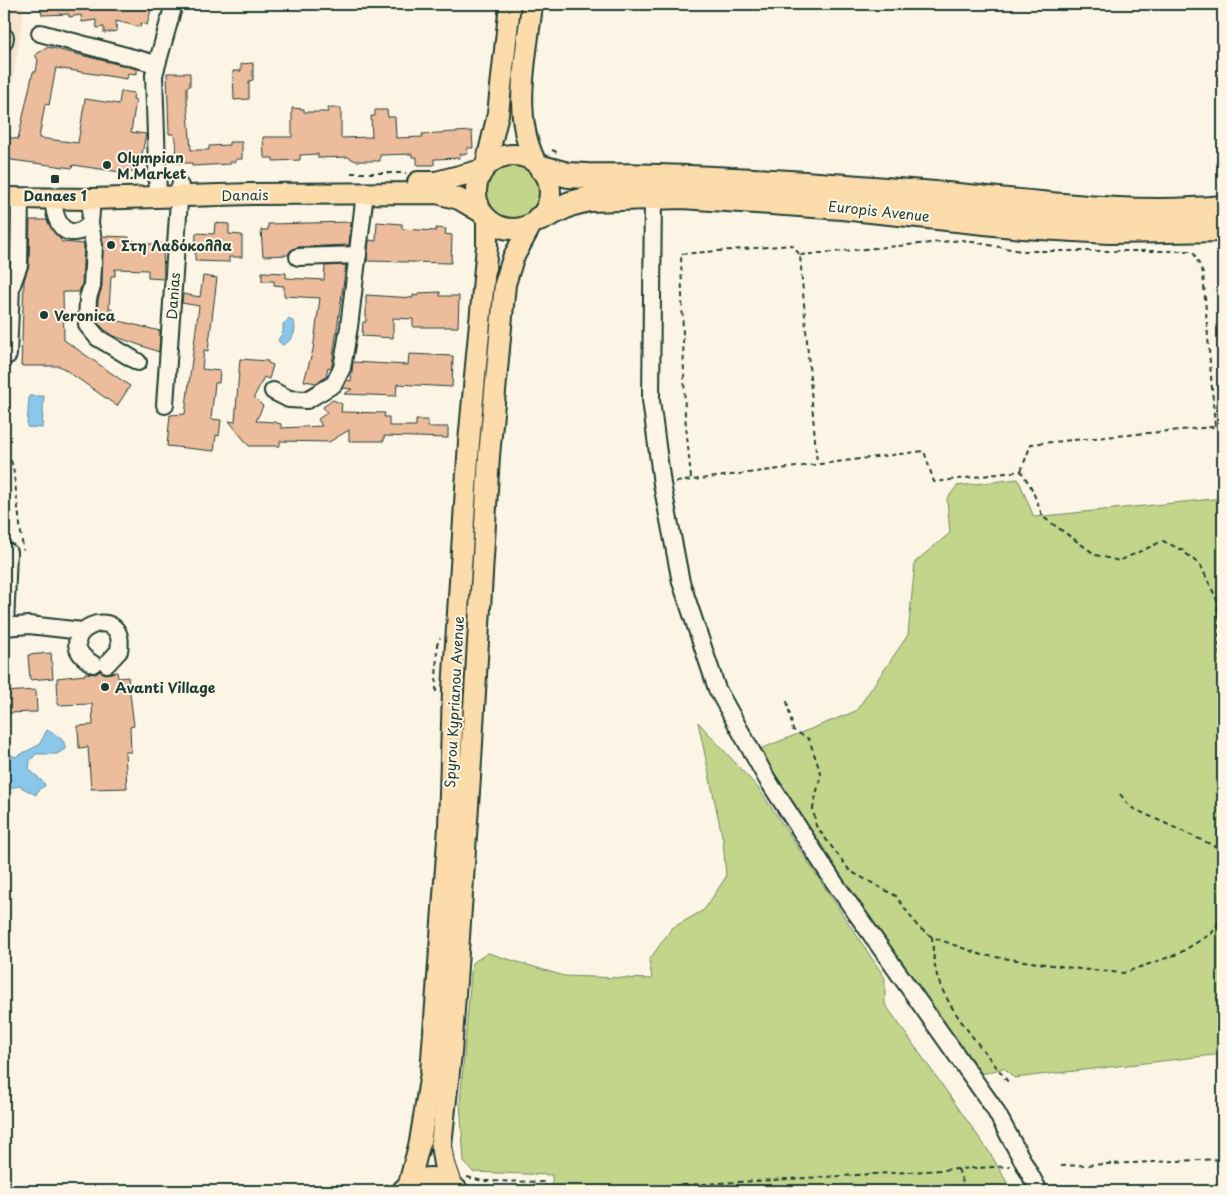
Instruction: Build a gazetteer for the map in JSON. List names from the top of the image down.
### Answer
{
  "streets": {
    "highway": ["Europis Avenue"],
    "main road": ["Danais", "Spyrou Kyprianou Avenue"],
    "street": ["Danias"]
  },
  "crossings": [
    ["Danais", "Europis Avenue"],
    ["Danais", "Danias"],
    ["Danais", "Spyrou Kyprianou Avenue"],
    ["Europis Avenue", "Spyrou Kyprianou Avenue"]
  ],
  "places": {
    "other": [
      "Olympian M.Market",
      "Στη Λαδόκολλα",
      "Veronica",
      "Avanti Village"
    ],
    "transit": ["Danaes 1"]
  }
}
